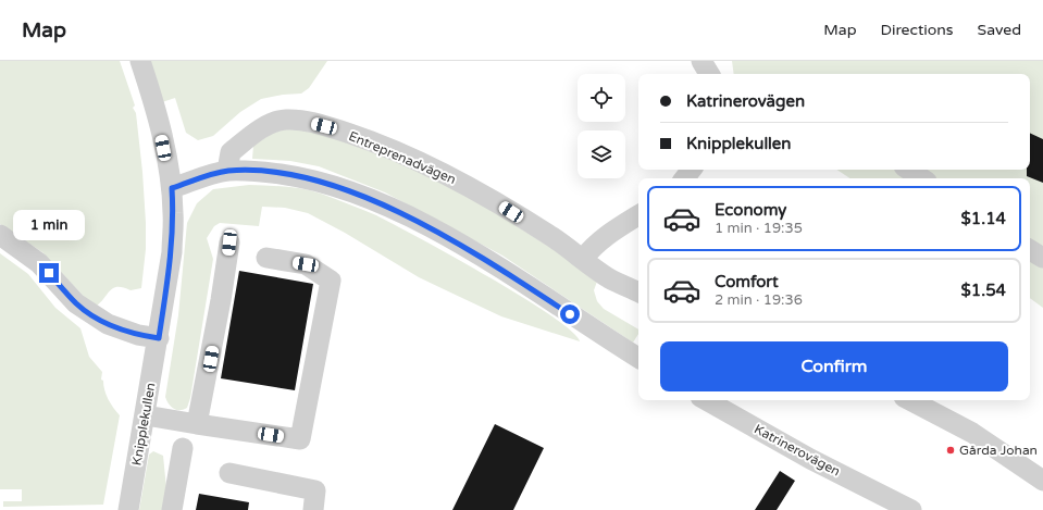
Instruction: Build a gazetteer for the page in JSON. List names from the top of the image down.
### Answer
{
  "streets": {
    "street": ["Entreprenadvägen", "Knipplekullen", "Katrinerovägen"]
  },
  "places": ["Gårda Johan"],
  "page": {
    "header": "Map",
    "nav": ["Map", "Directions", "Saved"],
    "banner": ["Katrinerovägen", "Knipplekullen"],
    "list": [
      {
        "name": "Economy",
        "note": "1 min · 19:35",
        "value": "$1.14"
      },
      {
        "name": "Comfort",
        "note": "2 min · 19:36",
        "value": "$1.54"
      }
    ],
    "bubble": "1 min",
    "buttons": "Confirm"
  }
}
